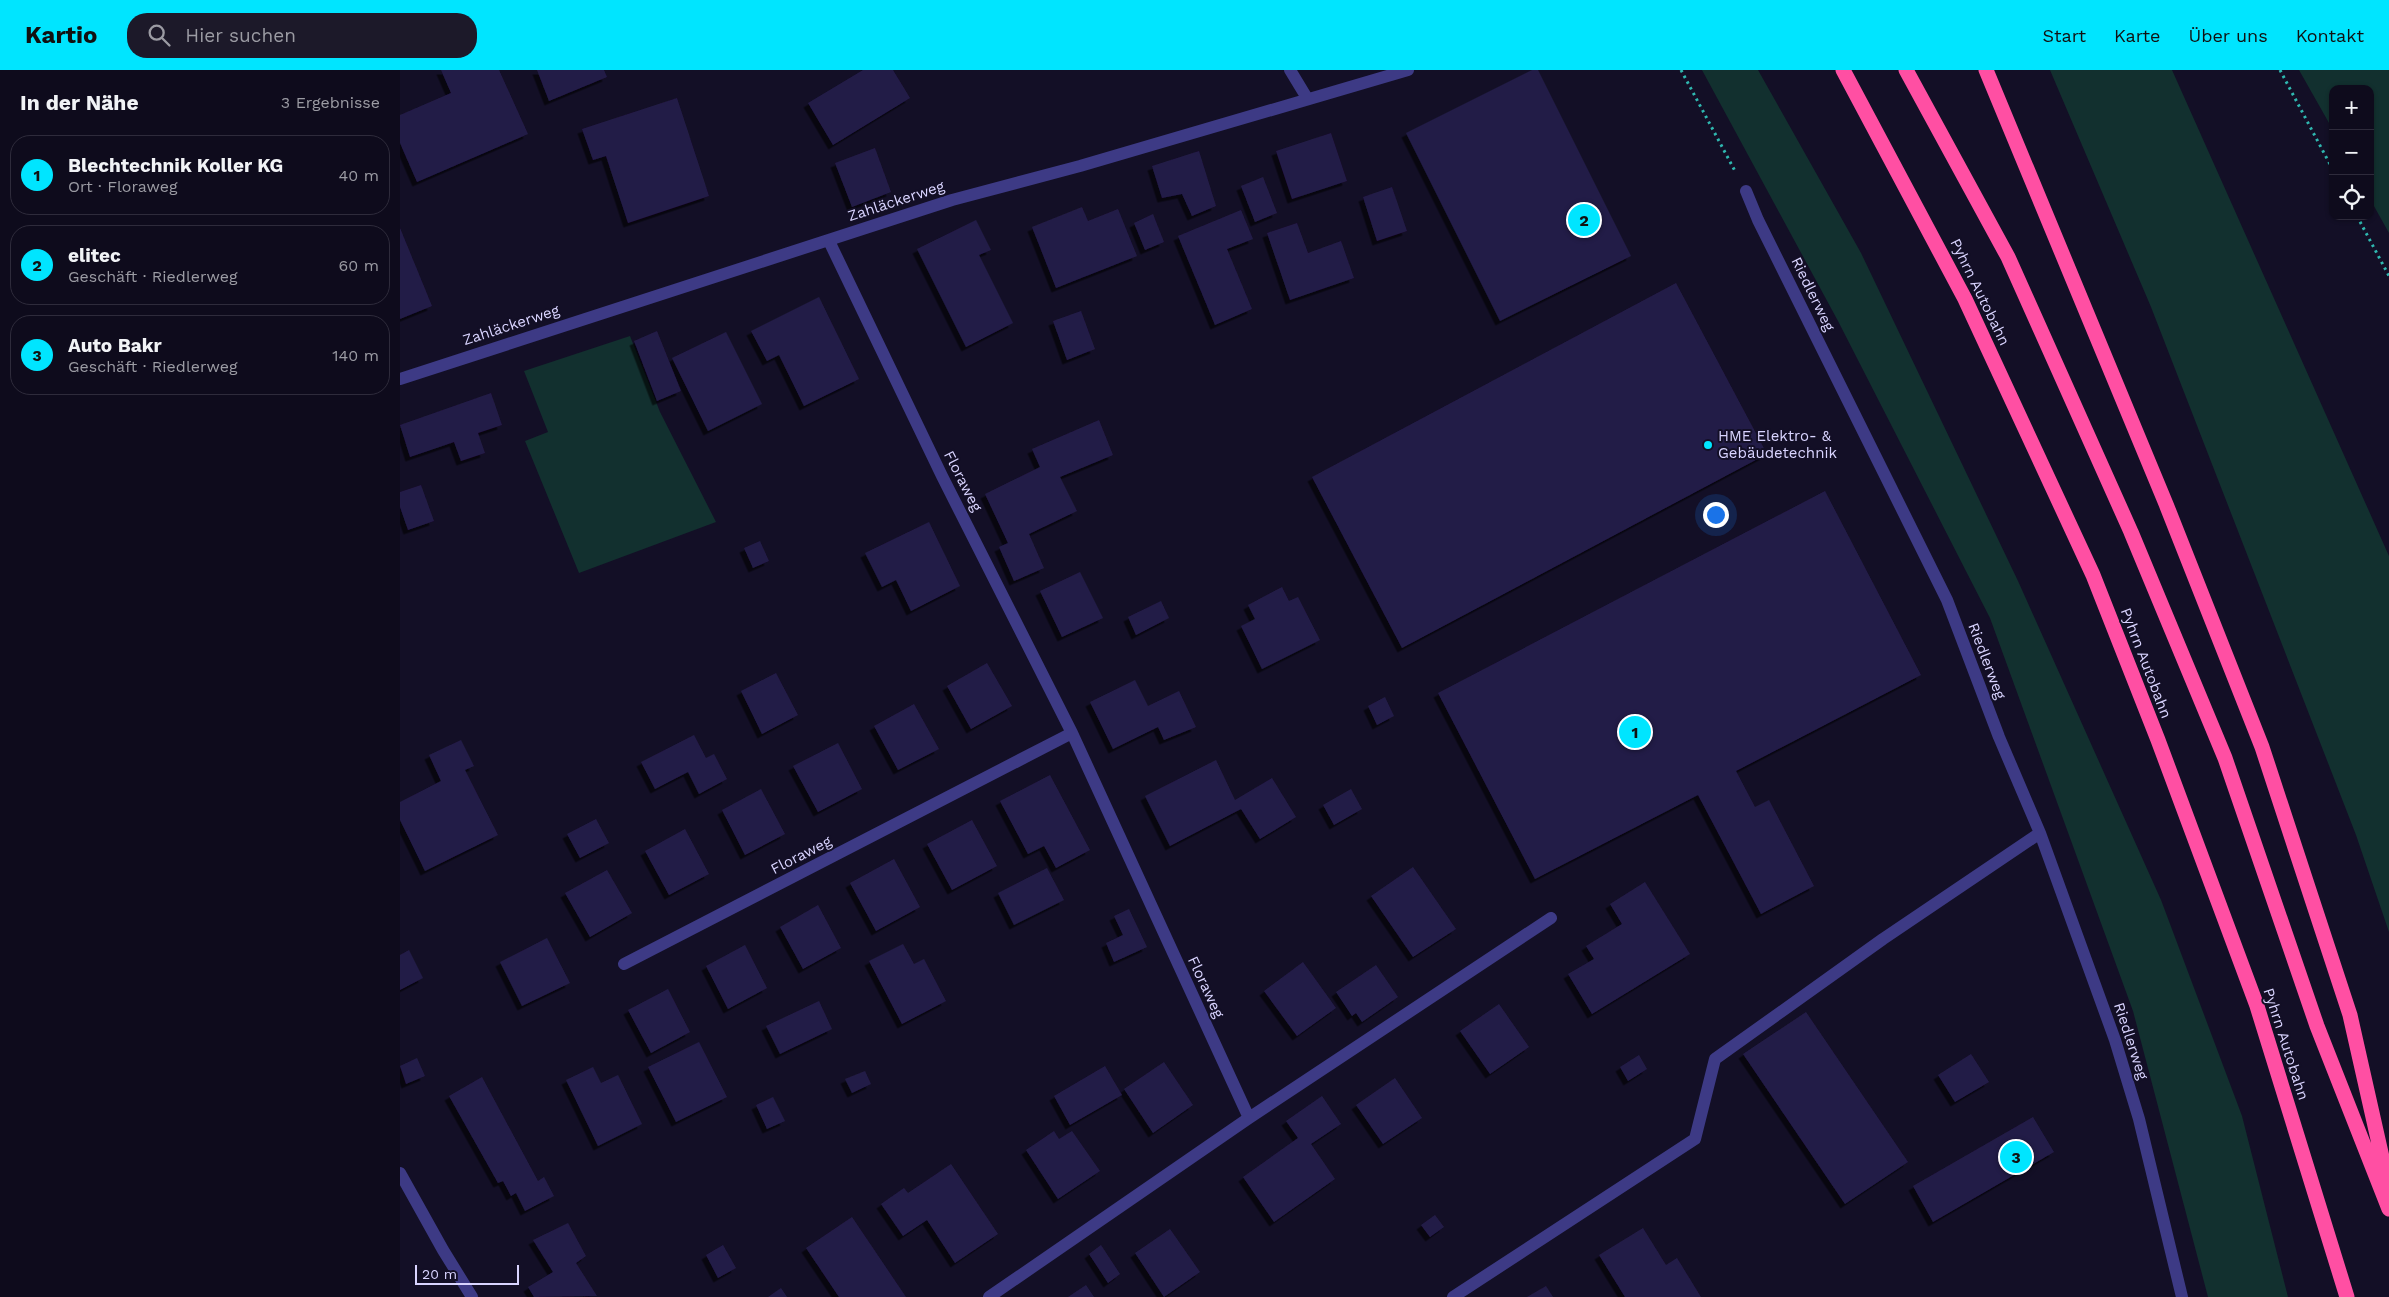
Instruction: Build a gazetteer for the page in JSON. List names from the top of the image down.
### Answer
{
  "streets": {
    "highway": ["Pyhrn Autobahn"],
    "street": ["Zahläckerweg", "Riedlerweg", "Floraweg"]
  },
  "crossings": [
    ["Zahläckerweg", "Floraweg"]
  ],
  "places": ["HME Elektro- & Gebäudetechnik"],
  "scale_bar": "20 m",
  "page": {
    "header": "Kartio",
    "search": "Hier suchen",
    "nav": [
      "Start",
      "Karte",
      "Über uns",
      "Kontakt"
    ],
    "heading": ["In der Nähe", "3 Ergebnisse"],
    "map_buttons": ["+", "−"],
    "list": [
      {
        "mark": "1",
        "name": "Blechtechnik Koller KG",
        "note": "Ort · Floraweg",
        "value": "40 m"
      },
      {
        "mark": "2",
        "name": "elitec",
        "note": "Geschäft · Riedlerweg",
        "value": "60 m"
      },
      {
        "mark": "3",
        "name": "Auto Bakr",
        "note": "Geschäft · Riedlerweg",
        "value": "140 m"
      }
    ],
    "pins": ["2", "1", "3"],
    "scale": "20 m"
  }
}
